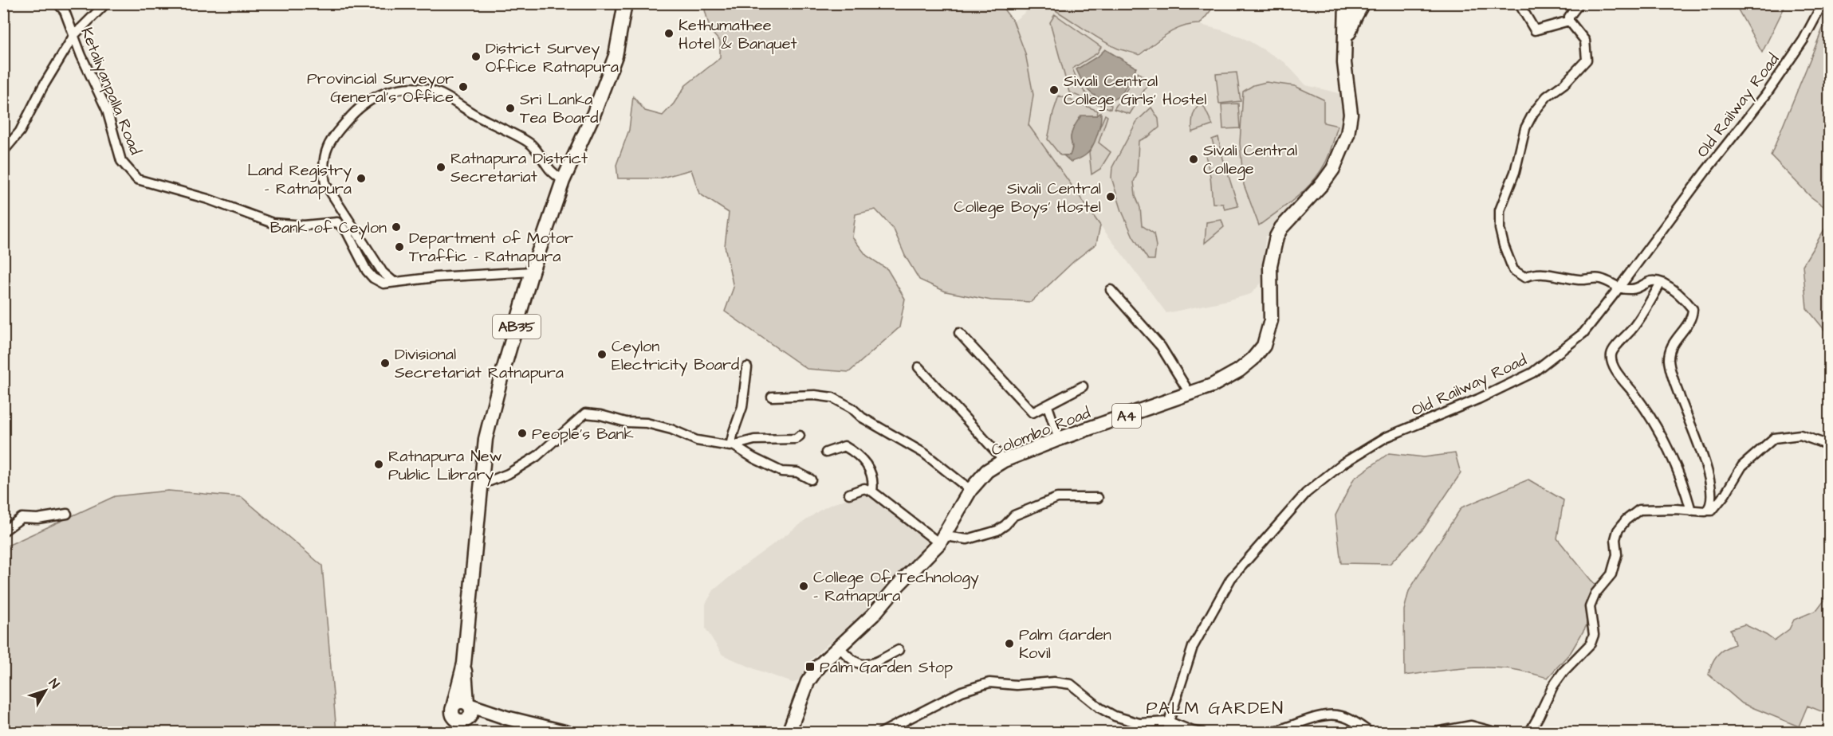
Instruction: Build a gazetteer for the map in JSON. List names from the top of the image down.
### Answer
{
  "streets": {
    "main road": ["AB35", "A4", "Colombo Road"],
    "street": ["Ketaliyanpalla Road", "Old Railway Road"]
  },
  "districts": ["PALM GARDEN"],
  "places": {
    "other": [
      "Kethumathee Hotel & Banquet",
      "District Survey Office Ratnapura",
      "Provincial Surveyor General's Office",
      "Sivali Central College Girls' Hostel",
      "Sri Lanka Tea Board",
      "Sivali Central College",
      "Ratnapura District Secretariat",
      "Land Registry - Ratnapura",
      "Sivali Central College Boys' Hostel",
      "Bank of Ceylon",
      "Department of Motor Traffic - Ratnapura",
      "Ceylon Electricity Board",
      "Divisional Secretariat Ratnapura",
      "People's Bank",
      "Ratnapura New Public Library",
      "College Of Technology - Ratnapura",
      "Palm Garden Kovil"
    ],
    "transit": ["Palm Garden Stop"]
  },
  "north": "top right"
}
